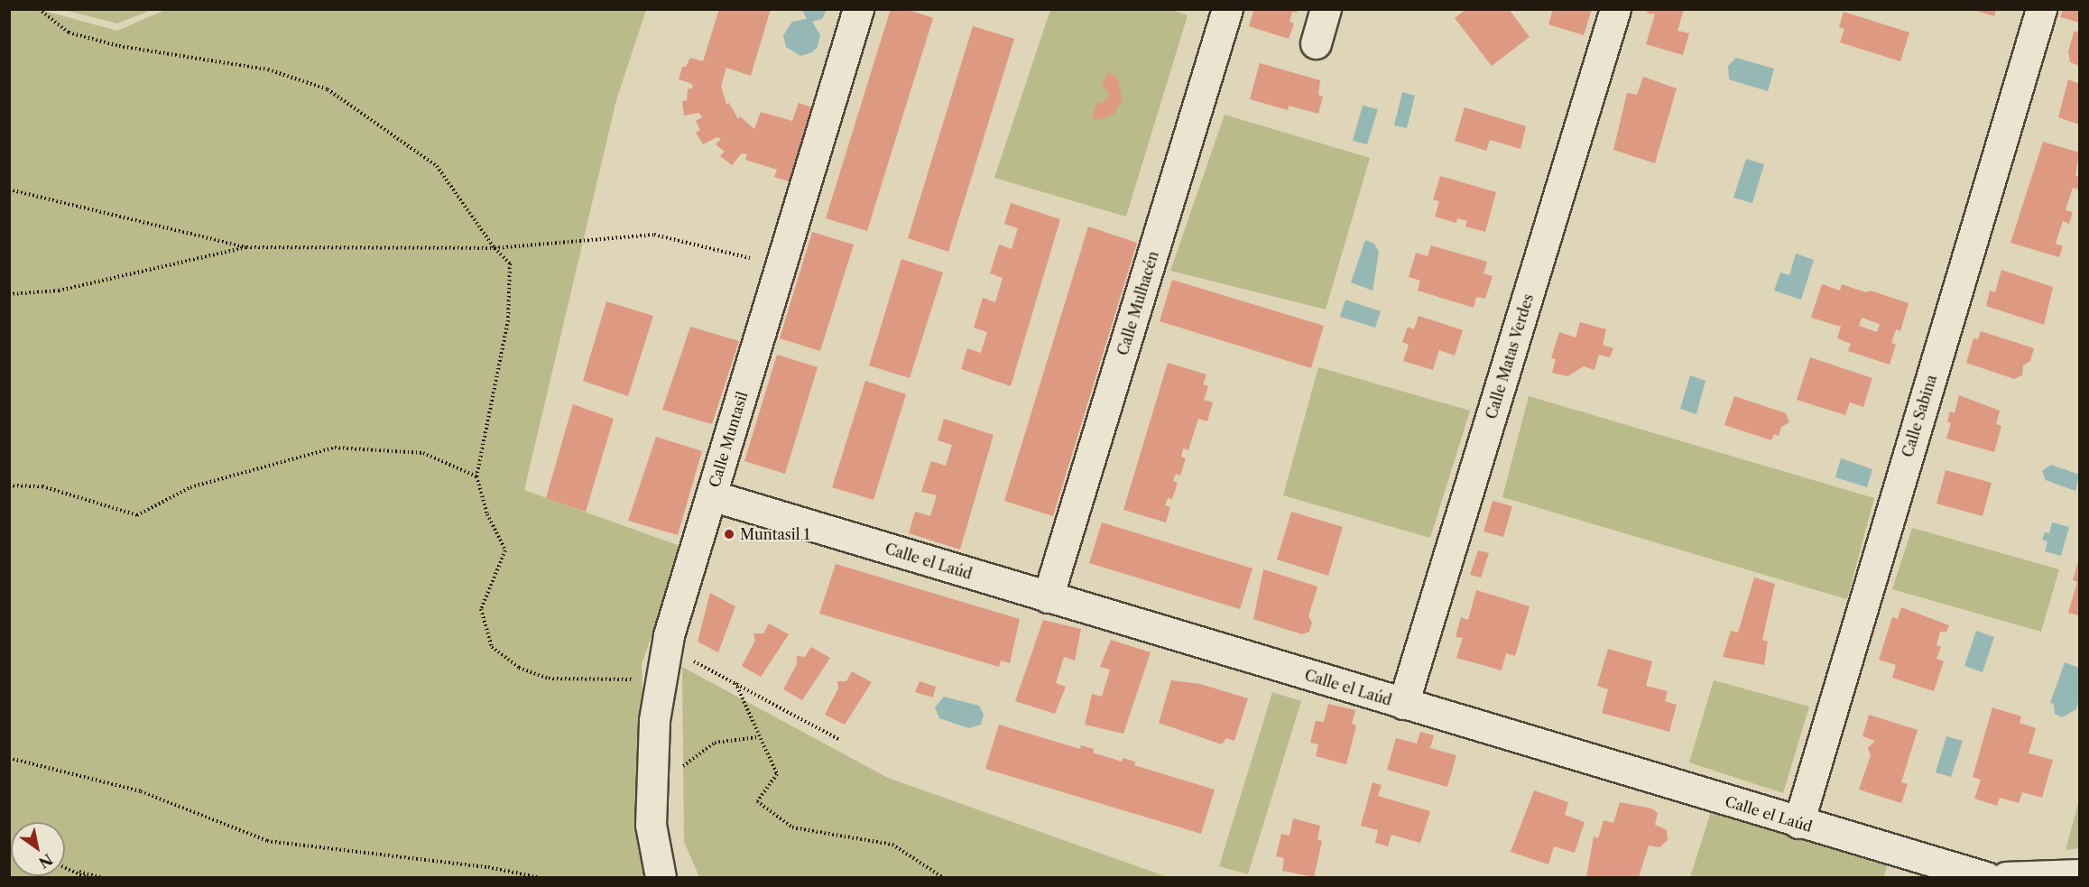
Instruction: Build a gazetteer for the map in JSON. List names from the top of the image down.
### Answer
{
  "streets": {
    "street": [
      "Calle Mulhacén",
      "Calle Matas Verdes",
      "Calle Sabina",
      "Calle Muntasil",
      "Calle el Laúd"
    ]
  },
  "crossings": [
    ["Calle Mulhacén", "Calle el Laúd"],
    ["Calle Matas Verdes", "Calle el Laúd"],
    ["Calle Sabina", "Calle el Laúd"],
    ["Calle Muntasil", "Calle el Laúd"]
  ],
  "places": ["Muntasil 1"],
  "north": "bottom right"
}
